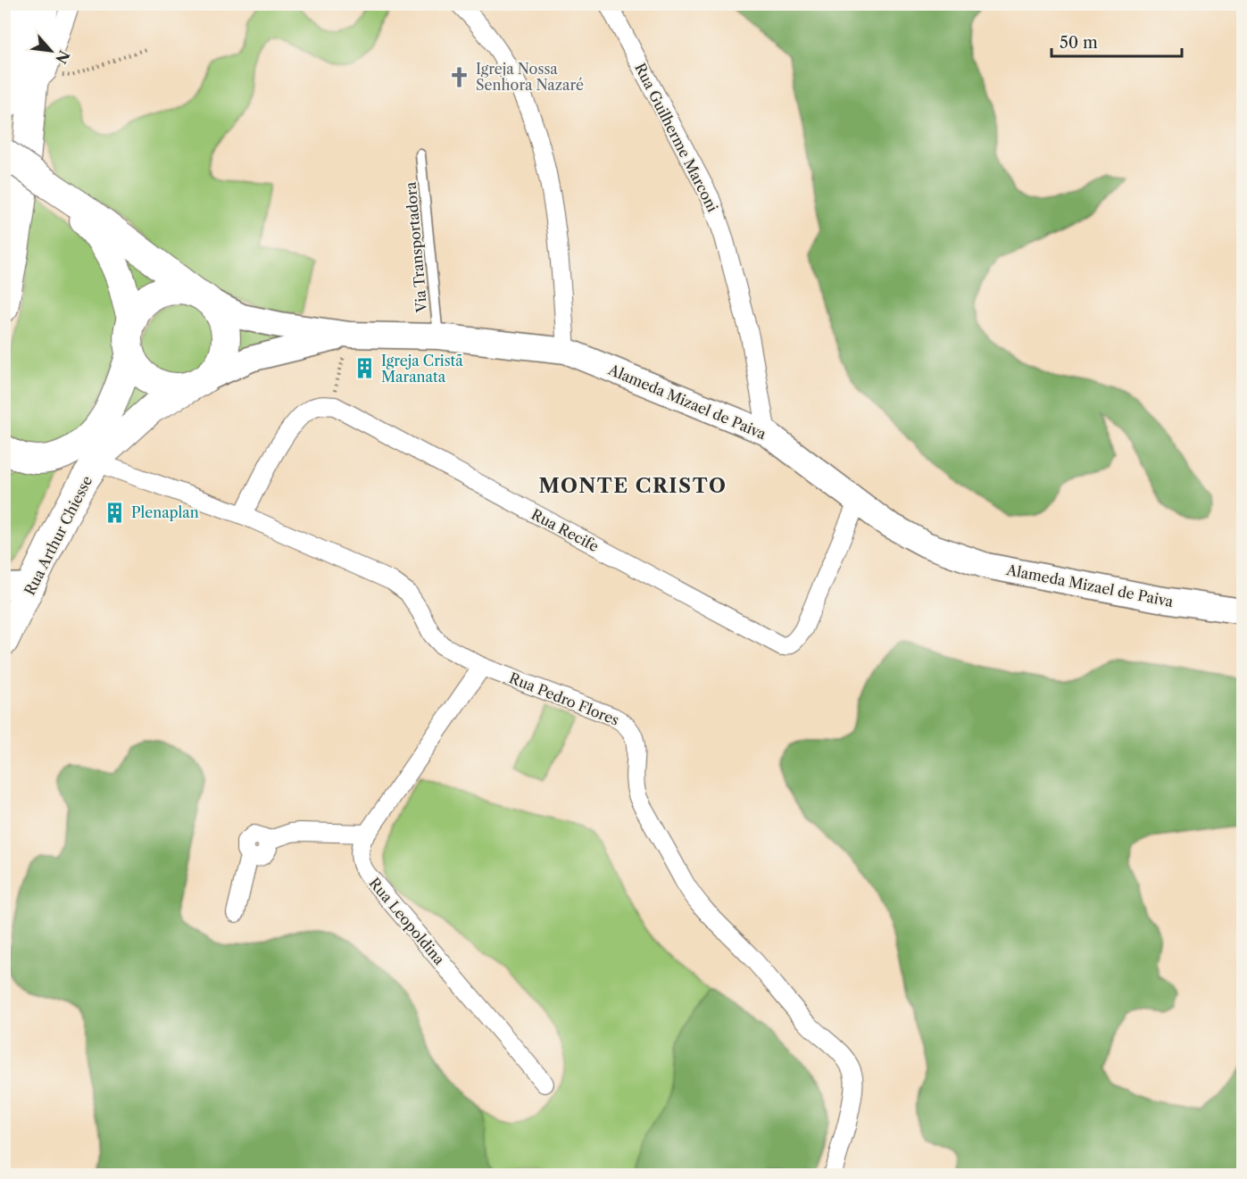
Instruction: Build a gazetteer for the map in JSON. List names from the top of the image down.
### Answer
{
  "streets": {
    "main road": ["Rua Arthur Chiesse"],
    "street": [
      "Rua Guilherme Marconi",
      "Alameda Mizael de Paiva",
      "Rua Recife",
      "Rua Pedro Flores",
      "Rua Leopoldina"
    ],
    "lane": ["Via Transportadora"]
  },
  "crossings": [
    ["Rua Guilherme Marconi", "Alameda Mizael de Paiva"],
    ["Via Transportadora", "Alameda Mizael de Paiva"],
    ["Alameda Mizael de Paiva", "Rua Recife"],
    ["Rua Arthur Chiesse", "Rua Pedro Flores"],
    ["Rua Pedro Flores", "Rua Leopoldina"]
  ],
  "districts": ["MONTE CRISTO"],
  "places": {
    "church": ["Igreja Nossa Senhora Nazaré"],
    "building": ["Igreja Cristã Maranata", "Plenaplan"]
  },
  "scale_bar": "50 m",
  "north": "bottom right"
}
